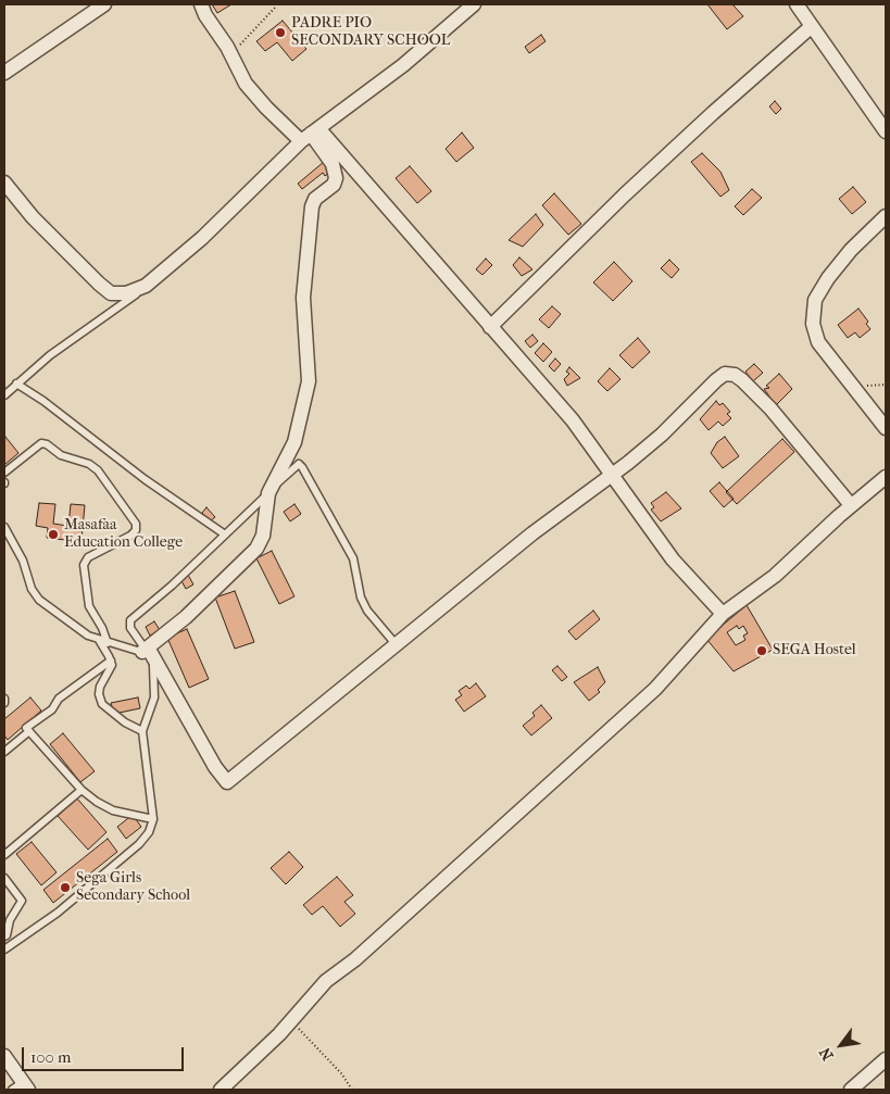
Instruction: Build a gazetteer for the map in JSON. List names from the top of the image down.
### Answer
{
  "places": [
    "PADRE PIO SECONDARY SCHOOL",
    "Masafaa Education College",
    "SEGA Hostel",
    "Sega Girls Secondary School"
  ],
  "scale_bar": "100 m",
  "north": "bottom left"
}
